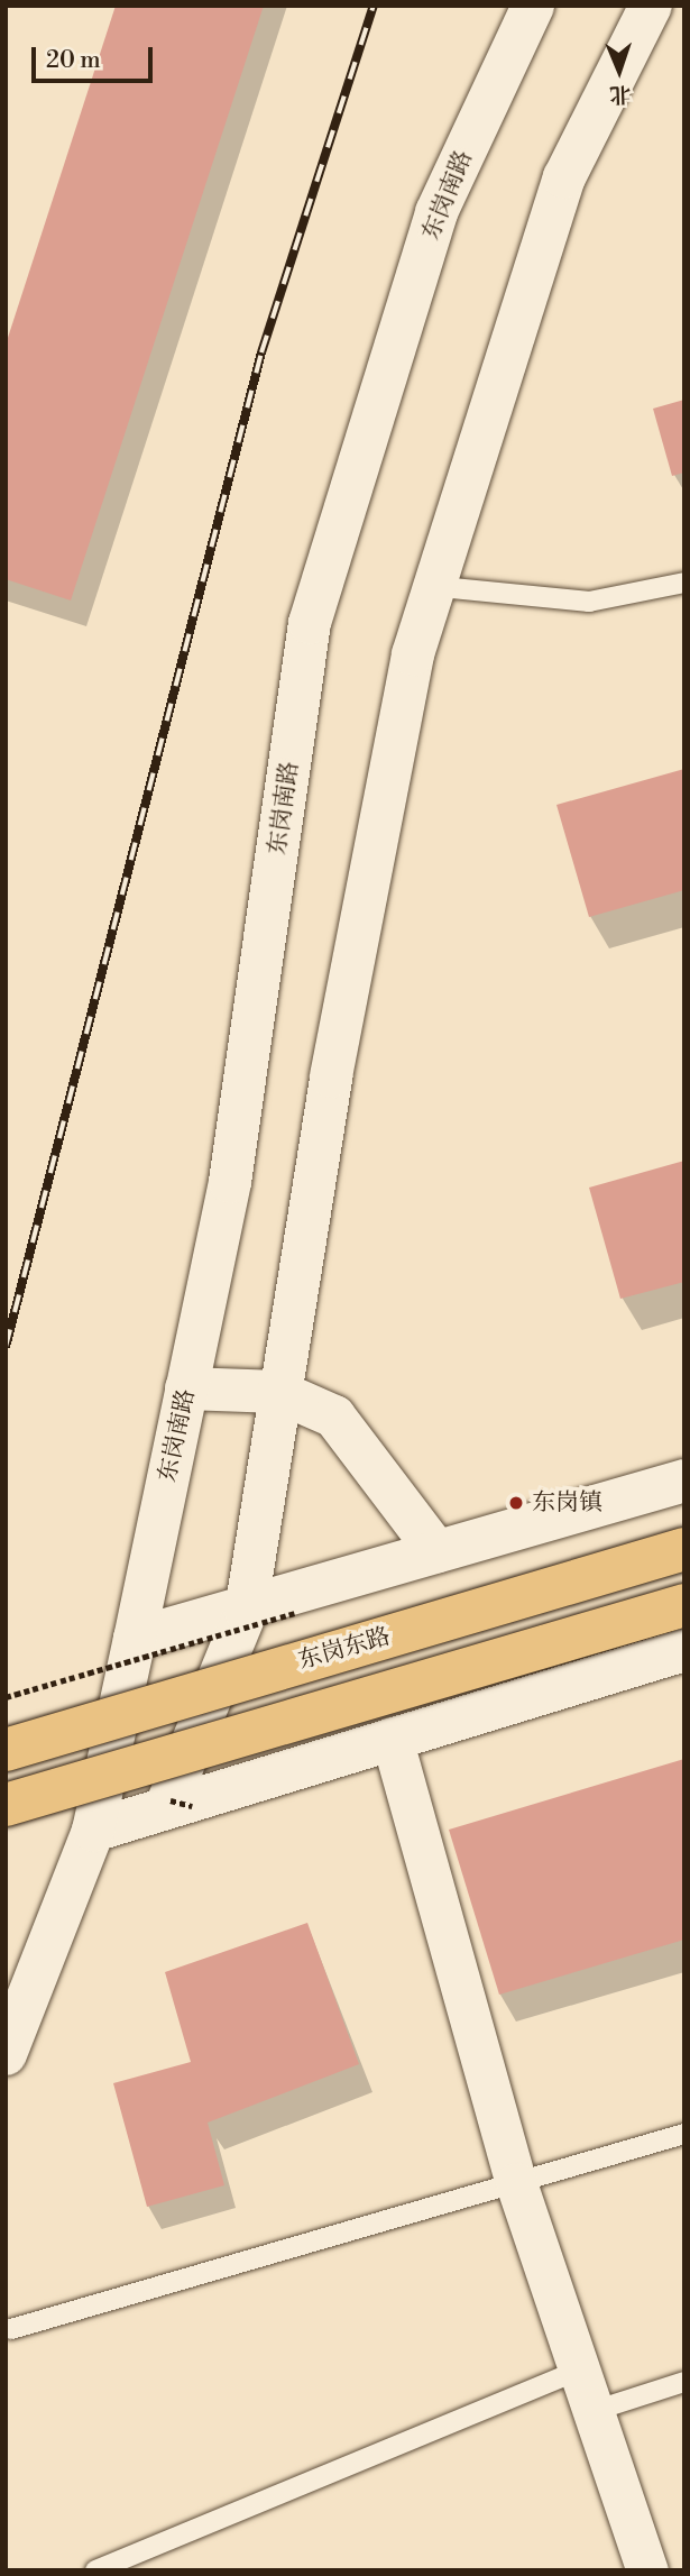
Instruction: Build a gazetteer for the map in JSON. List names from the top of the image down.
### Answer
{
  "streets": {
    "main road": ["东岗东路"],
    "street": ["东岗南路"]
  },
  "places": ["东岗镇"],
  "scale_bar": "20 m",
  "north": "bottom"
}
